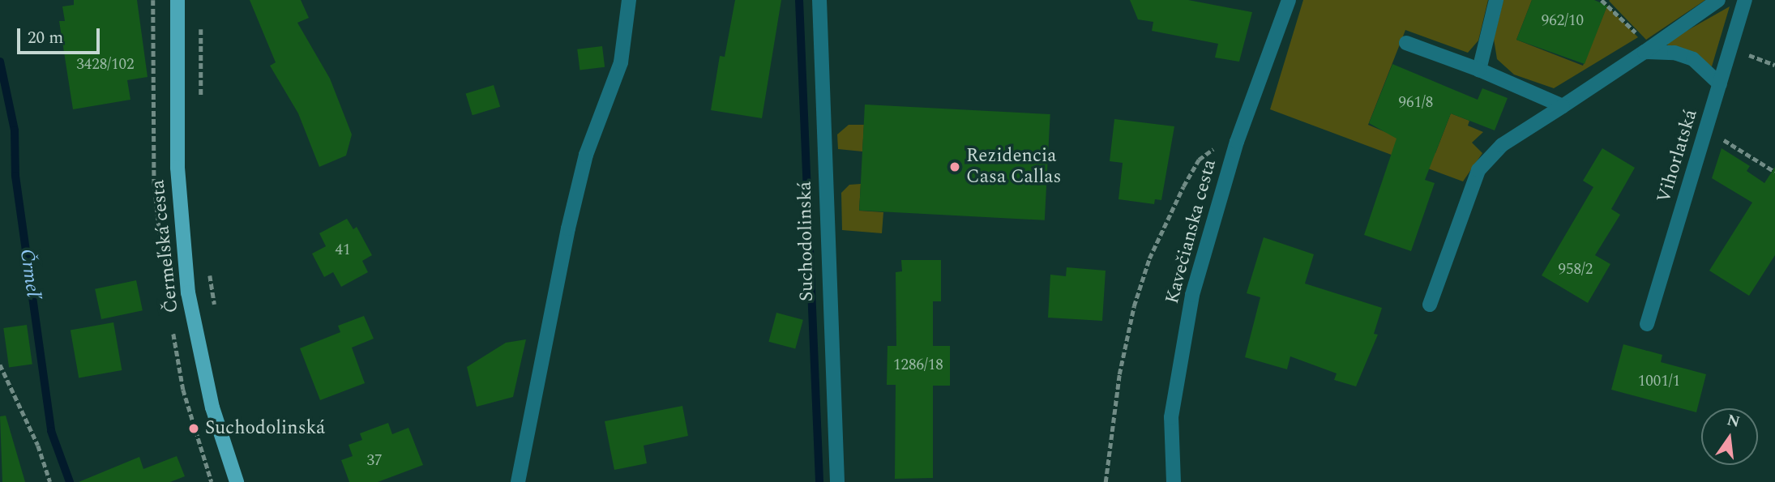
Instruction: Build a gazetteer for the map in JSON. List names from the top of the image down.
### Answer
{
  "streets": {
    "main road": ["Čermeľská cesta"],
    "street": ["Vihorlatská", "Kavečianska cesta", "Suchodolinská"]
  },
  "water": ["Črmeľ"],
  "places": ["Rezidencia Casa Callas", "Suchodolinská"],
  "house_numbers": [
    "962/10",
    "3428/102",
    "961/8",
    "41",
    "958/2",
    "1286/18",
    "1001/1",
    "37"
  ],
  "scale_bar": "20 m",
  "north": "top"
}
